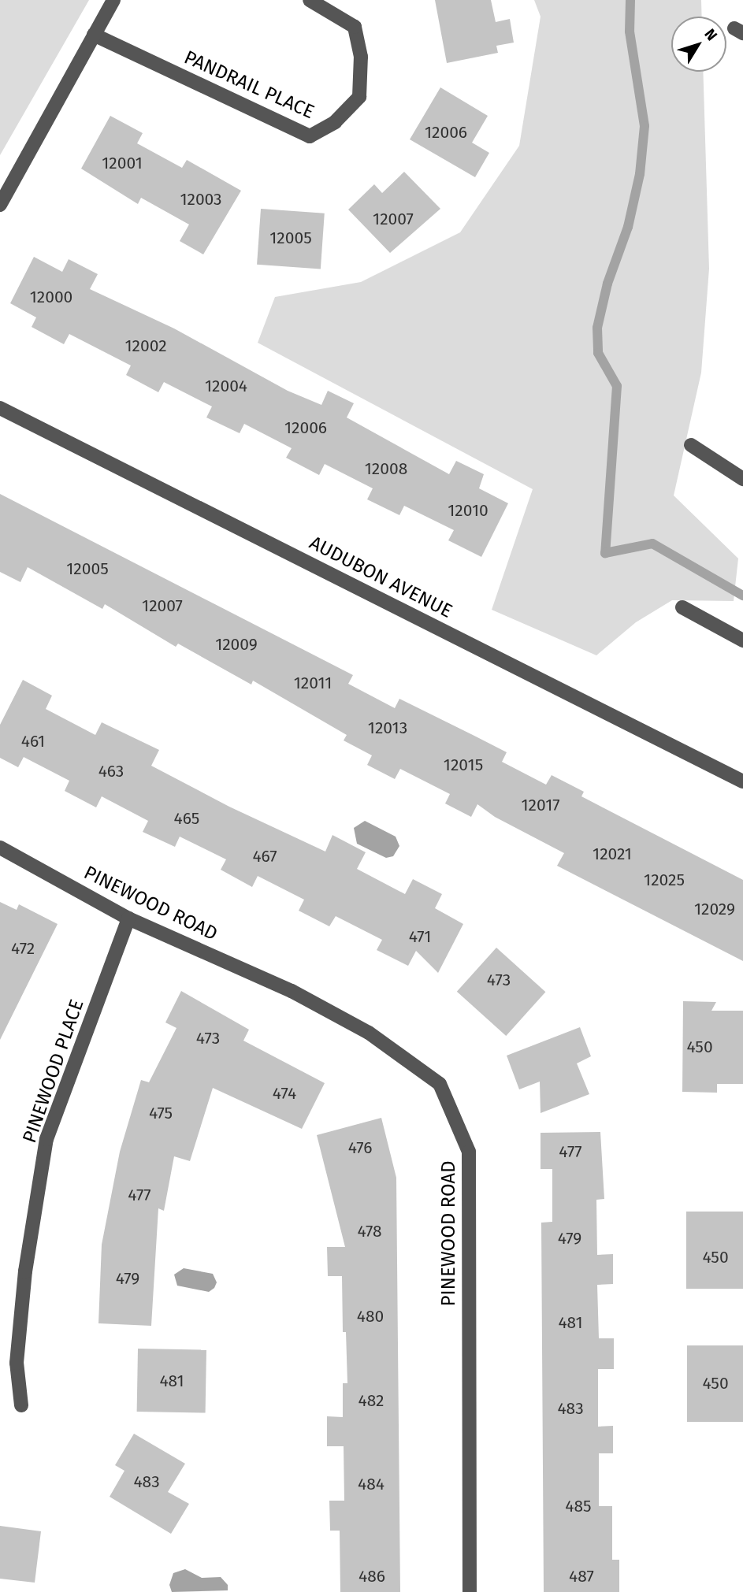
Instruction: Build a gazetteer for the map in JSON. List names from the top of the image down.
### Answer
{
  "streets": {
    "street": [
      "PANDRAIL PLACE",
      "AUDUBON AVENUE",
      "PINEWOOD ROAD",
      "PINEWOOD PLACE"
    ]
  },
  "crossings": [
    ["PINEWOOD ROAD", "PINEWOOD PLACE"]
  ],
  "house_numbers": [
    "12006",
    "12001",
    "12003",
    "12007",
    "12005",
    "12000",
    "12002",
    "12004",
    "12006",
    "12008",
    "12010",
    "12005",
    "12007",
    "12009",
    "12011",
    "12013",
    "461",
    "12015",
    "463",
    "12017",
    "465",
    "12021",
    "467",
    "12025",
    "12029",
    "471",
    "472",
    "473",
    "473",
    "450",
    "474",
    "475",
    "476",
    "477",
    "477",
    "478",
    "479",
    "450",
    "479",
    "480",
    "481",
    "481",
    "450",
    "482",
    "483",
    "483",
    "484",
    "485",
    "486",
    "487"
  ],
  "north": "top right"
}
